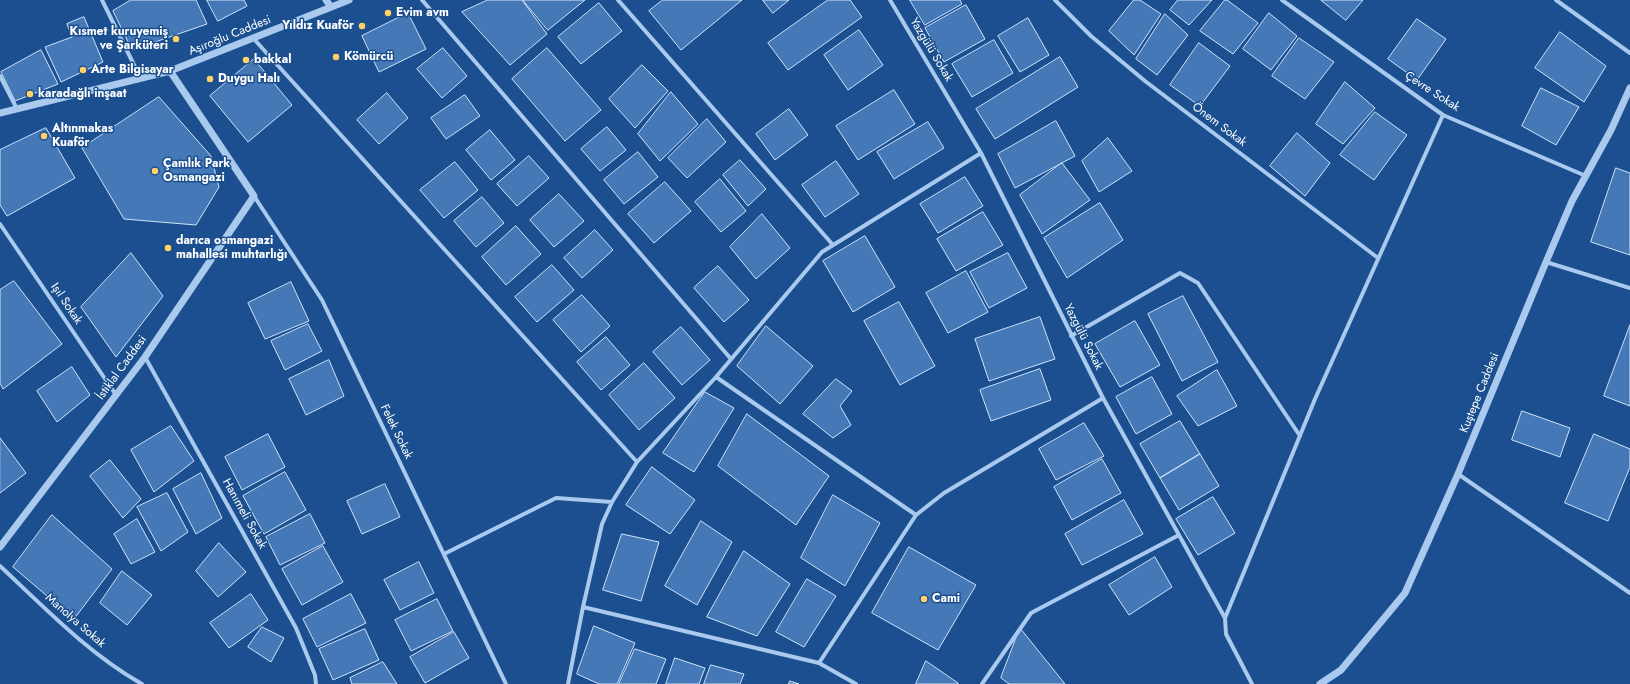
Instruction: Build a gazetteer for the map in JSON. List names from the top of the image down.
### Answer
{
  "streets": {
    "street": [
      "Aşıroğlu Caddesi",
      "Yazgülü Sokak",
      "Çevre Sokak",
      "Önem Sokak",
      "Işıl Sokak",
      "İstiklal Caddesi",
      "Kuştepe Caddesi",
      "Felek Sokak",
      "Hanımeli Sokak",
      "Manolya Sokak"
    ]
  },
  "crossings": [
    ["Çevre Sokak", "Kuştepe Caddesi"],
    ["Işıl Sokak", "İstiklal Caddesi"],
    ["İstiklal Caddesi", "Felek Sokak"],
    ["İstiklal Caddesi", "Hanımeli Sokak"]
  ],
  "places": [
    "Evim avm",
    "Yıldız Kuaför",
    "Kısmet kuruyemiş ve Şarküteri",
    "Kömürcü",
    "bakkal",
    "Arte Bilgisayar",
    "Duygu Halı",
    "karadağlı inşaat",
    "Altınmakas Kuaför",
    "Çamlık Park Osmangazi",
    "darıca osmangazi mahallesi muhtarlığı",
    "Cami"
  ]
}
